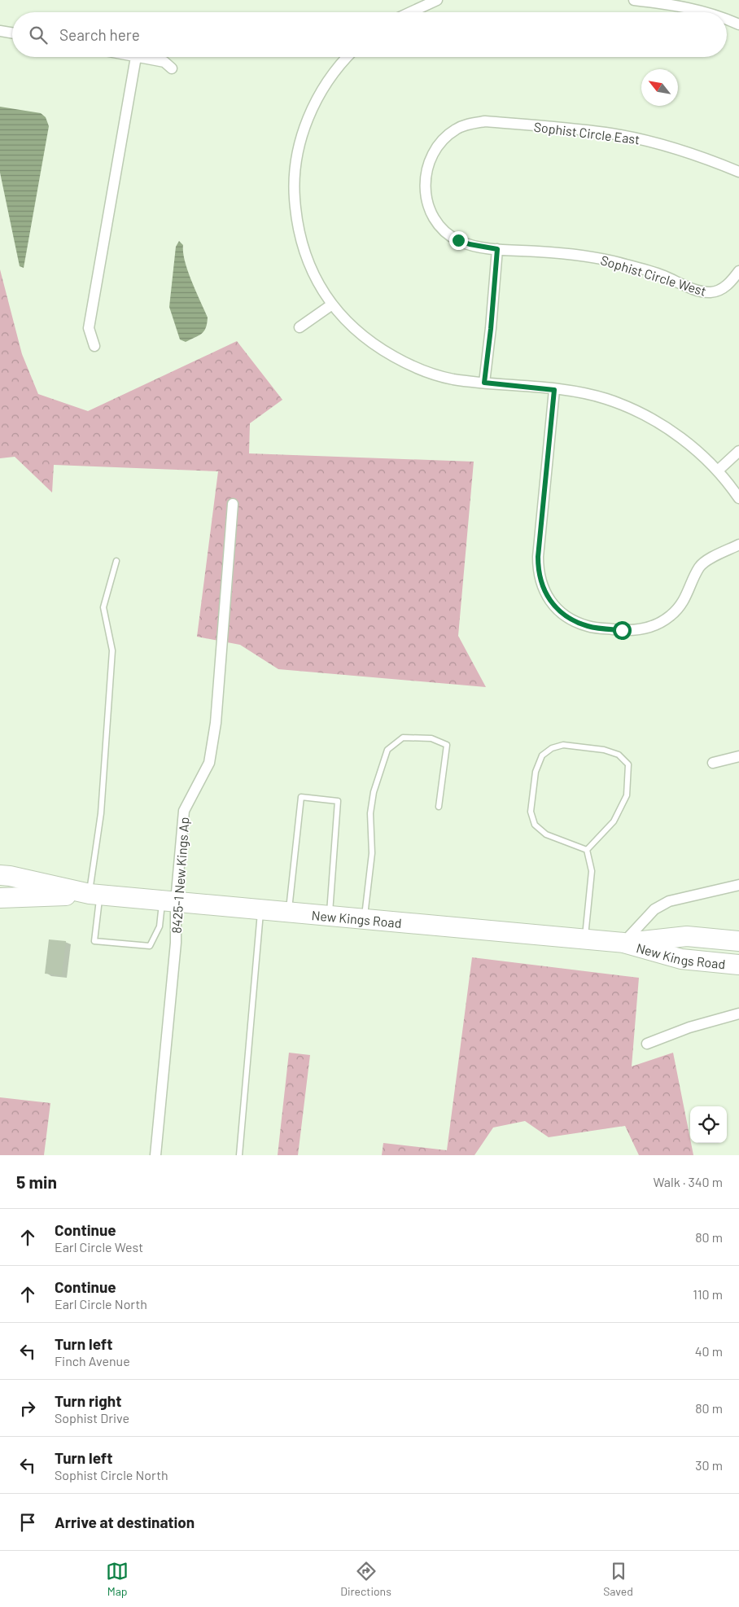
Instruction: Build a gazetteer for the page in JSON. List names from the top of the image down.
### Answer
{
  "streets": {
    "highway": ["New Kings Road"],
    "street": ["Sophist Circle East", "Sophist Circle West", "8425-1 New Kings Ap"]
  },
  "crossings": [
    ["Sophist Circle East", "Sophist Circle West"],
    ["8425-1 New Kings Ap", "New Kings Road"]
  ],
  "north": "top left",
  "page": {
    "search": "Search here",
    "heading": ["5 min", "Walk · 340 m"],
    "list": [
      ["Continue", "Earl Circle West", "80 m"],
      ["Continue", "Earl Circle North", "110 m"],
      ["Turn left", "Finch Avenue", "40 m"],
      ["Turn right", "Sophist Drive", "80 m"],
      ["Turn left", "Sophist Circle North", "30 m"],
      "Arrive at destination"
    ],
    "nav": ["Map", "Directions", "Saved"]
  }
}
